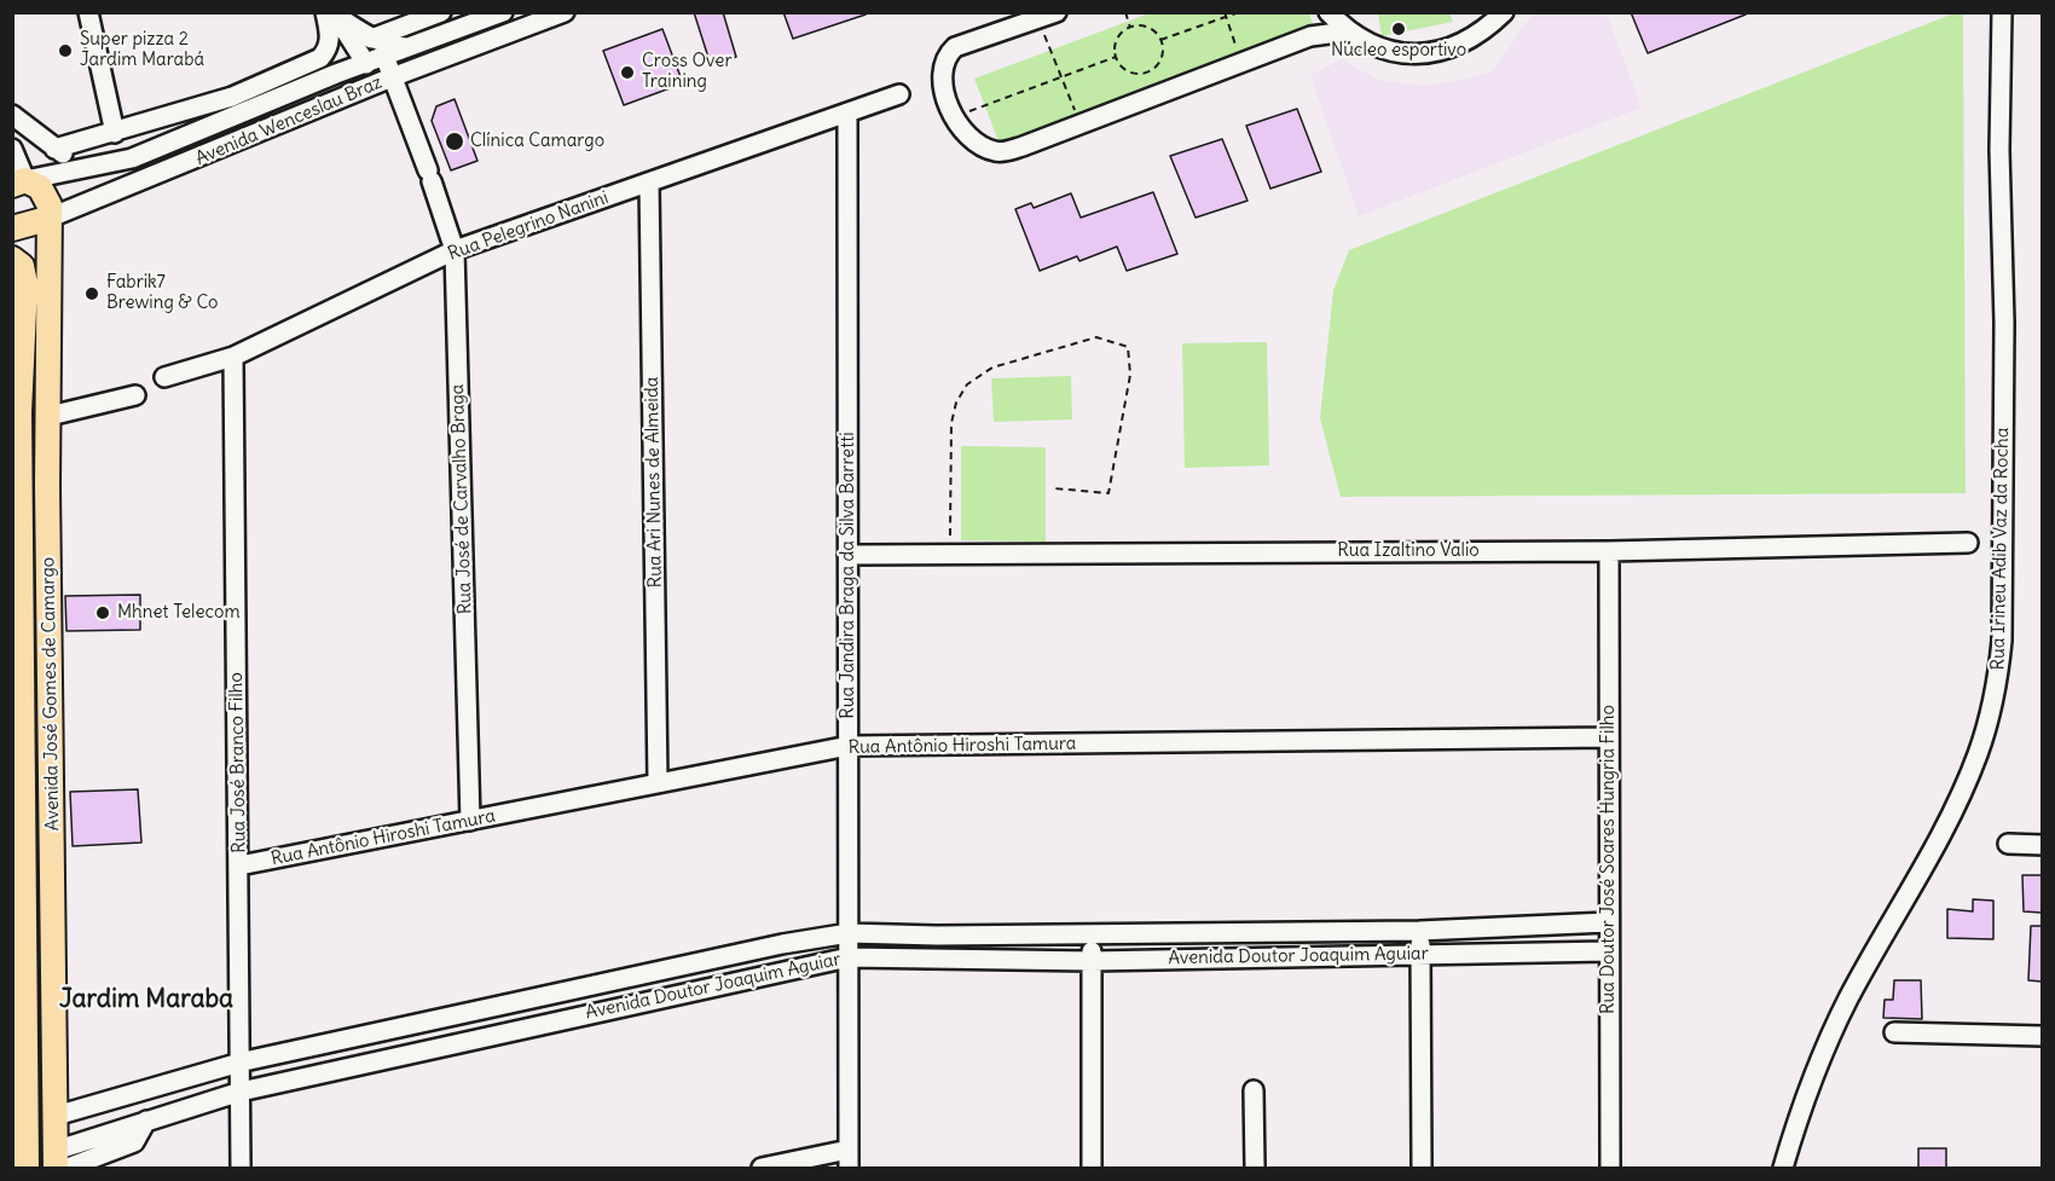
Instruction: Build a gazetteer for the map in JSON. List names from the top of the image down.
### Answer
{
  "streets": {
    "main road": ["Avenida Wenceslau Braz", "Avenida José Gomes de Camargo"],
    "street": [
      "Rua Pelegrino Nanini",
      "Rua Ari Nunes de Almeida",
      "Rua José de Carvalho Braga",
      "Rua Irineu Adib Vaz da Rocha",
      "Rua Izaltino Valio",
      "Rua Jandira Braga da Silva Barretti",
      "Rua Antônio Hiroshi Tamura",
      "Rua José Branco Filho",
      "Rua Doutor José Soares Hungria Filho",
      "Avenida Doutor Joaquim Aguiar"
    ]
  },
  "crossings": [
    ["Avenida Wenceslau Braz", "Rua José de Carvalho Braga"],
    ["Avenida Wenceslau Braz", "Avenida José Gomes de Camargo"],
    ["Rua Pelegrino Nanini", "Rua Ari Nunes de Almeida"],
    ["Rua Pelegrino Nanini", "Rua José de Carvalho Braga"],
    ["Rua Pelegrino Nanini", "Rua Jandira Braga da Silva Barretti"],
    ["Rua Pelegrino Nanini", "Rua José Branco Filho"],
    ["Rua Ari Nunes de Almeida", "Rua Antônio Hiroshi Tamura"],
    ["Rua José de Carvalho Braga", "Rua Antônio Hiroshi Tamura"],
    ["Rua Izaltino Valio", "Rua Jandira Braga da Silva Barretti"],
    ["Rua Izaltino Valio", "Rua Doutor José Soares Hungria Filho"],
    ["Rua Jandira Braga da Silva Barretti", "Rua Antônio Hiroshi Tamura"],
    ["Rua Jandira Braga da Silva Barretti", "Avenida Doutor Joaquim Aguiar"],
    ["Avenida José Gomes de Camargo", "Avenida Doutor Joaquim Aguiar"],
    ["Rua Antônio Hiroshi Tamura", "Rua José Branco Filho"],
    ["Rua Antônio Hiroshi Tamura", "Rua Doutor José Soares Hungria Filho"],
    ["Rua José Branco Filho", "Avenida Doutor Joaquim Aguiar"],
    ["Rua Doutor José Soares Hungria Filho", "Avenida Doutor Joaquim Aguiar"]
  ],
  "districts": ["Jardim Maraba"],
  "places": [
    "Núcleo esportivo",
    "Super pizza 2 Jardim Marabá",
    "Cross Over Training",
    "Clínica Camargo",
    "Fabrik7 Brewing & Co",
    "Mhnet Telecom"
  ]
}
